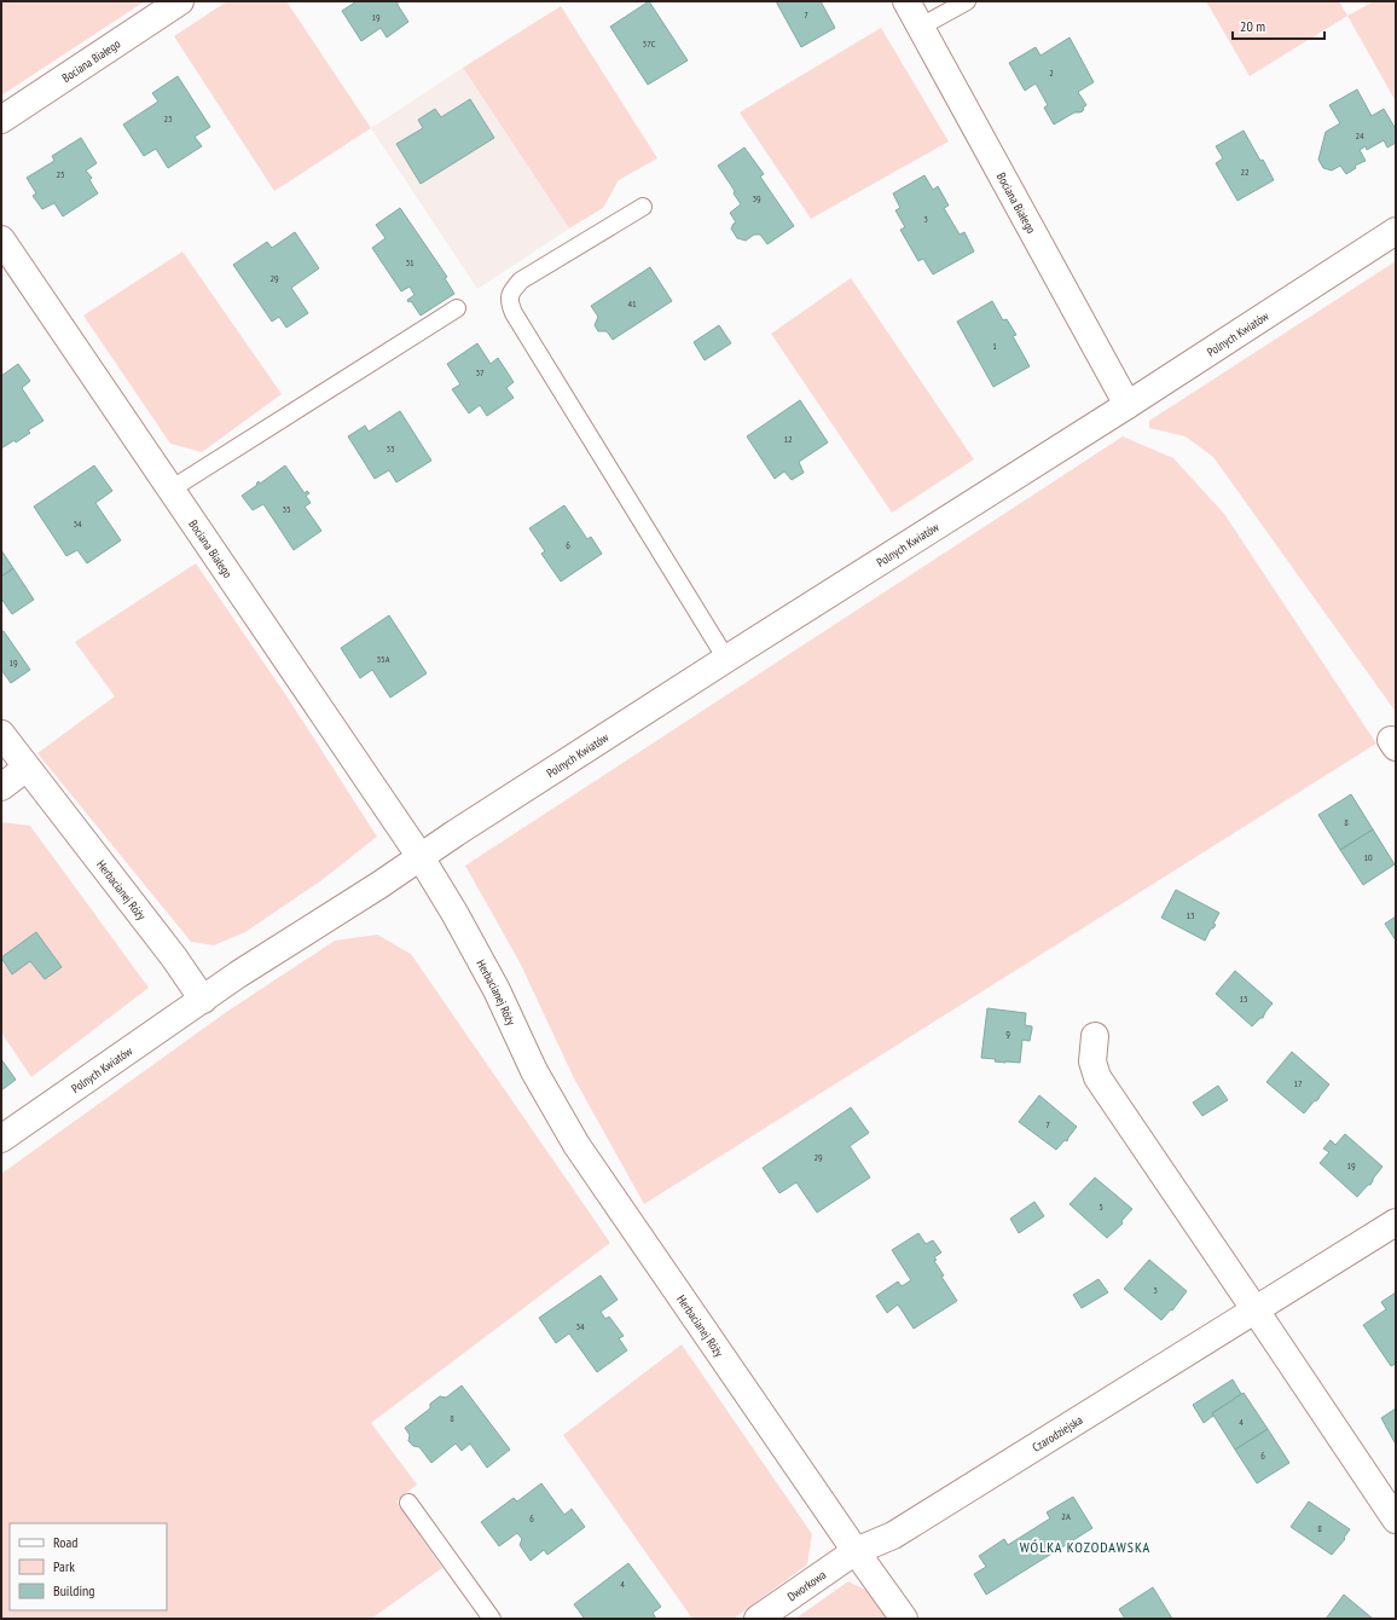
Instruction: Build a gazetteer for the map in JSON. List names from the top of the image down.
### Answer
{
  "streets": {
    "street": [
      "Bociana Białego",
      "Polnych Kwiatów",
      "Herbacianej Róży",
      "Czarodziejska",
      "Dworkowa"
    ]
  },
  "crossings": [
    ["Bociana Białego", "Polnych Kwiatów"],
    ["Bociana Białego", "Herbacianej Róży"],
    ["Polnych Kwiatów", "Herbacianej Róży"],
    ["Herbacianej Róży", "Czarodziejska"],
    ["Herbacianej Róży", "Dworkowa"],
    ["Czarodziejska", "Dworkowa"]
  ],
  "districts": ["WÓLKA KOZODAWSKA"],
  "house_numbers": [
    "7",
    "19",
    "37C",
    "2",
    "23",
    "24",
    "22",
    "25",
    "39",
    "3",
    "31",
    "29",
    "41",
    "1",
    "37",
    "12",
    "33",
    "35",
    "34",
    "6",
    "35A",
    "19",
    "8",
    "10",
    "13",
    "15",
    "9",
    "17",
    "7",
    "29",
    "19",
    "5",
    "3",
    "34",
    "8",
    "4",
    "6",
    "2A",
    "6",
    "8",
    "4"
  ],
  "legend": ["Road", "Park", "Building"],
  "scale_bar": "20 m"
}
